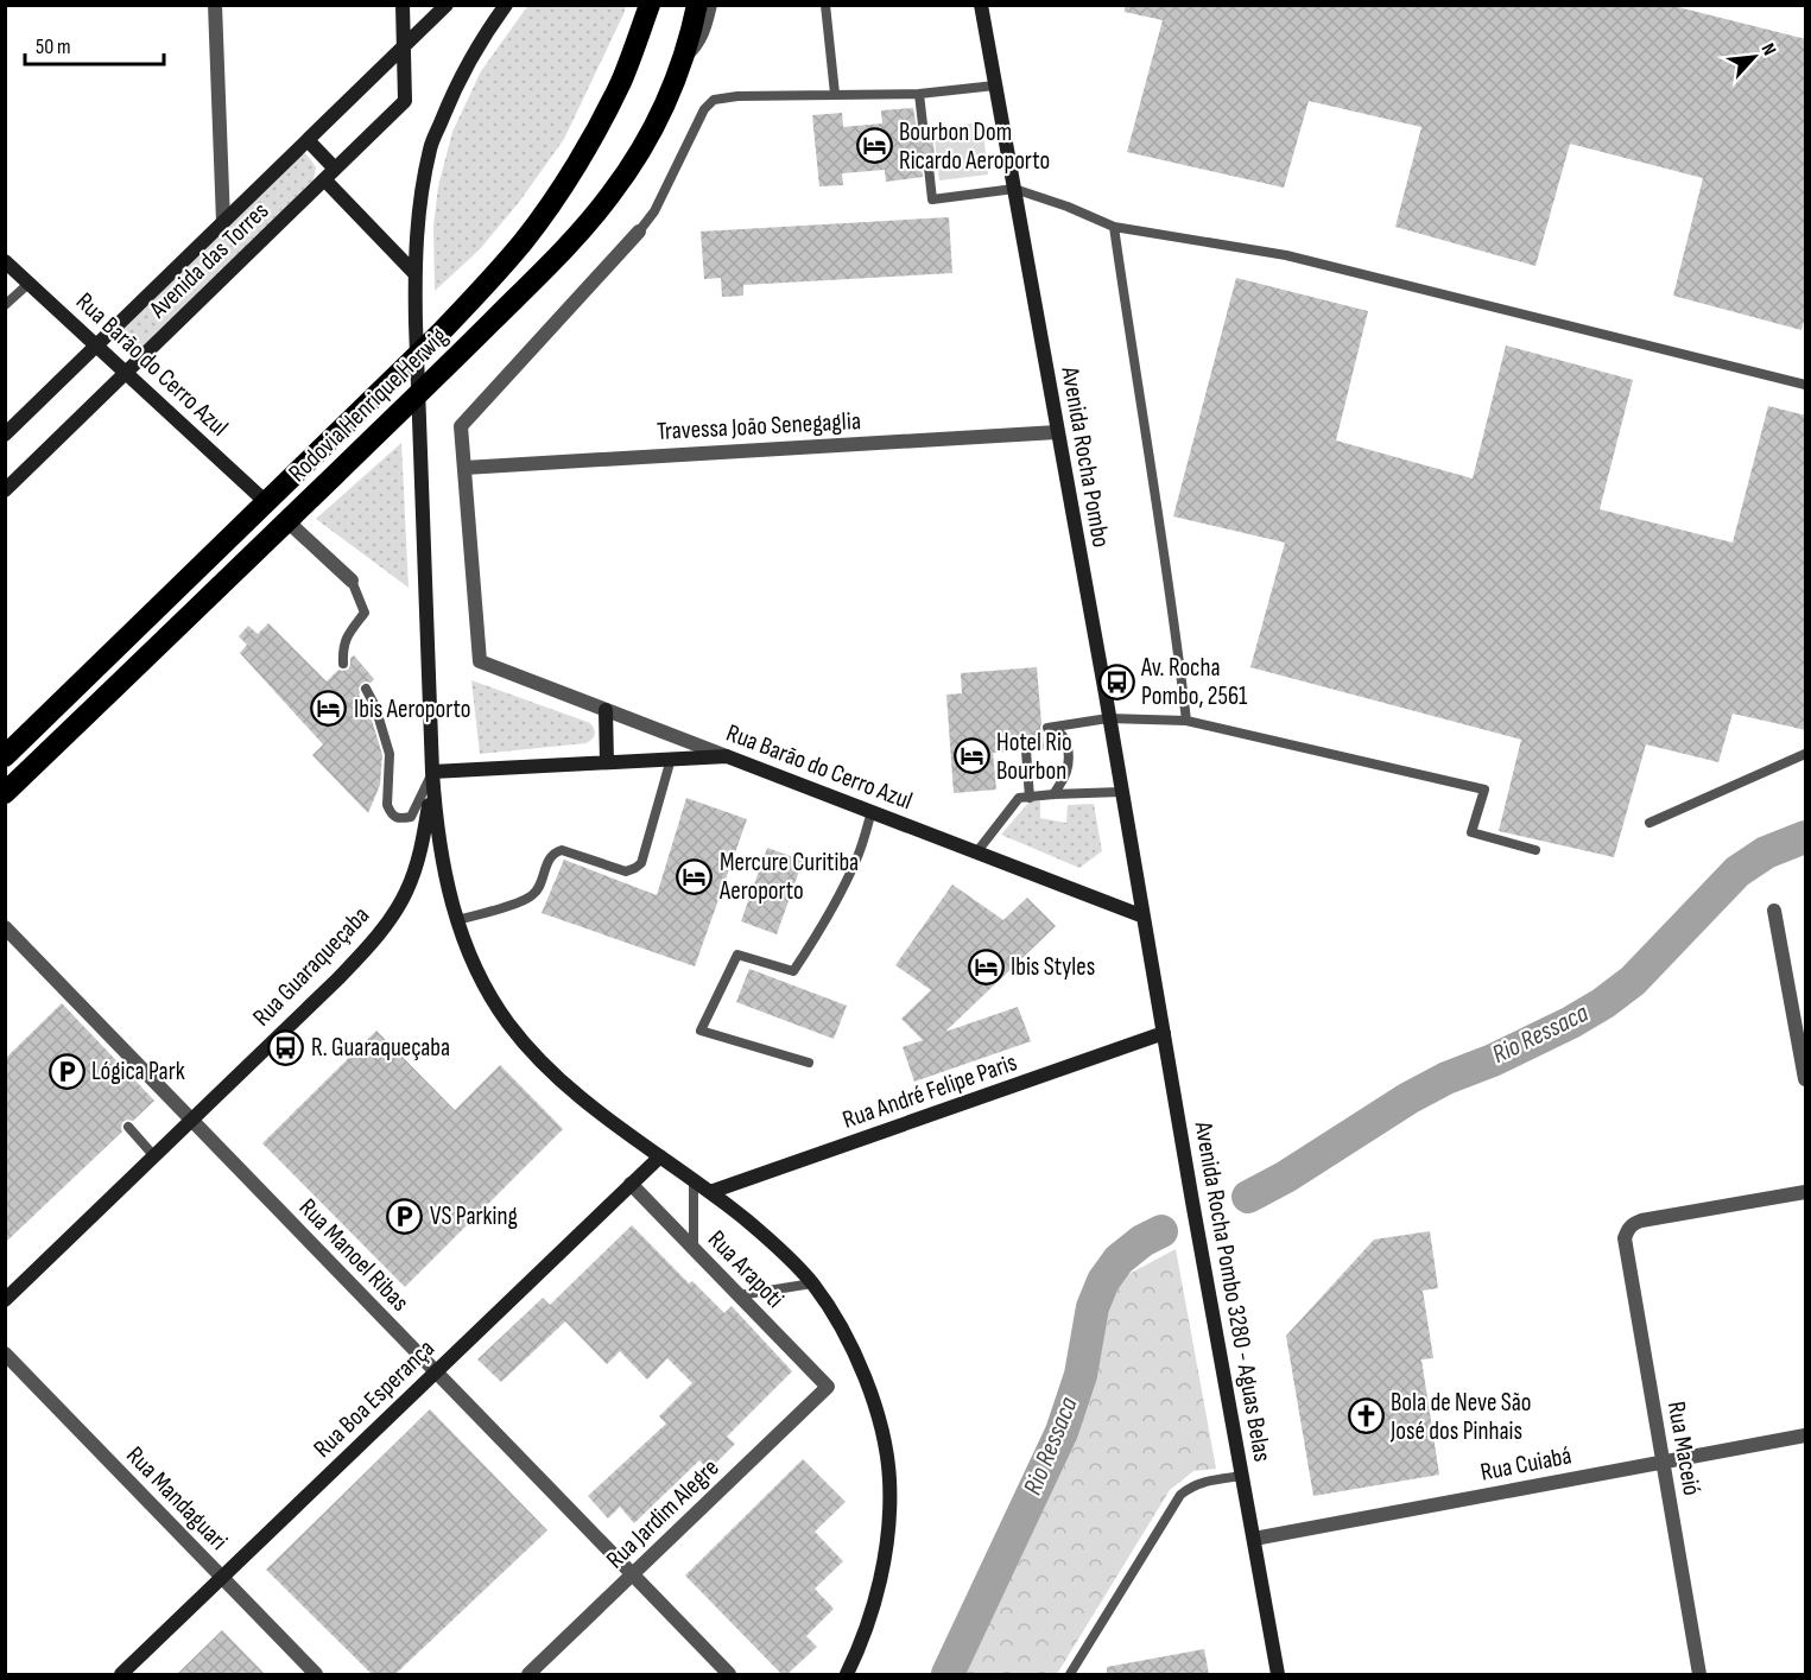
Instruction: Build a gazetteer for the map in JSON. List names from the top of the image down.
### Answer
{
  "streets": {
    "highway": ["Rodovia Henrique Herwig"],
    "main road": [
      "Avenida das Torres",
      "Rua Barão do Cerro Azul",
      "Avenida Rocha Pombo",
      "Rua Guaraqueçaba",
      "Rua André Felipe Paris",
      "Avenida Rocha Pombo 3280 - Aguas Belas",
      "Rua Boa Esperança"
    ],
    "street": [
      "Travessa João Senegaglia",
      "Rua Manoel Ribas",
      "Rua Arapoti",
      "Rua Maceió",
      "Rua Cuiabá",
      "Rua Mandaguari",
      "Rua Jardim Alegre"
    ]
  },
  "crossings": [
    ["Avenida das Torres", "Rua Barão do Cerro Azul"],
    ["Rua Barão do Cerro Azul", "Rodovia Henrique Herwig"],
    ["Rua Barão do Cerro Azul", "Travessa João Senegaglia"],
    ["Rua Barão do Cerro Azul", "Avenida Rocha Pombo"],
    ["Rua Barão do Cerro Azul", "Avenida Rocha Pombo 3280 - Aguas Belas"],
    ["Travessa João Senegaglia", "Avenida Rocha Pombo"],
    ["Avenida Rocha Pombo", "Avenida Rocha Pombo 3280 - Aguas Belas"],
    ["Rua Guaraqueçaba", "Rua Manoel Ribas"],
    ["Rua André Felipe Paris", "Avenida Rocha Pombo 3280 - Aguas Belas"],
    ["Rua Manoel Ribas", "Rua Boa Esperança"],
    ["Rua Manoel Ribas", "Rua Jardim Alegre"],
    ["Rua Arapoti", "Rua Boa Esperança"],
    ["Rua Arapoti", "Rua Jardim Alegre"],
    ["Avenida Rocha Pombo 3280 - Aguas Belas", "Rua Cuiabá"],
    ["Rua Boa Esperança", "Rua Mandaguari"],
    ["Rua Maceió", "Rua Cuiabá"]
  ],
  "water": ["Rio Ressaca"],
  "places": {
    "hotel": [
      "Bourbon Dom Ricardo Aeroporto",
      "Ibis Aeroporto",
      "Hotel Rio Bourbon",
      "Mercure Curitiba Aeroporto",
      "Ibis Styles"
    ],
    "bus stop": ["Av. Rocha Pombo, 2561", "R. Guaraqueçaba"],
    "parking": ["Lógica Park", "VS Parking"],
    "church": ["Bola de Neve São José dos Pinhais"]
  },
  "scale_bar": "50 m",
  "north": "top right"
}
